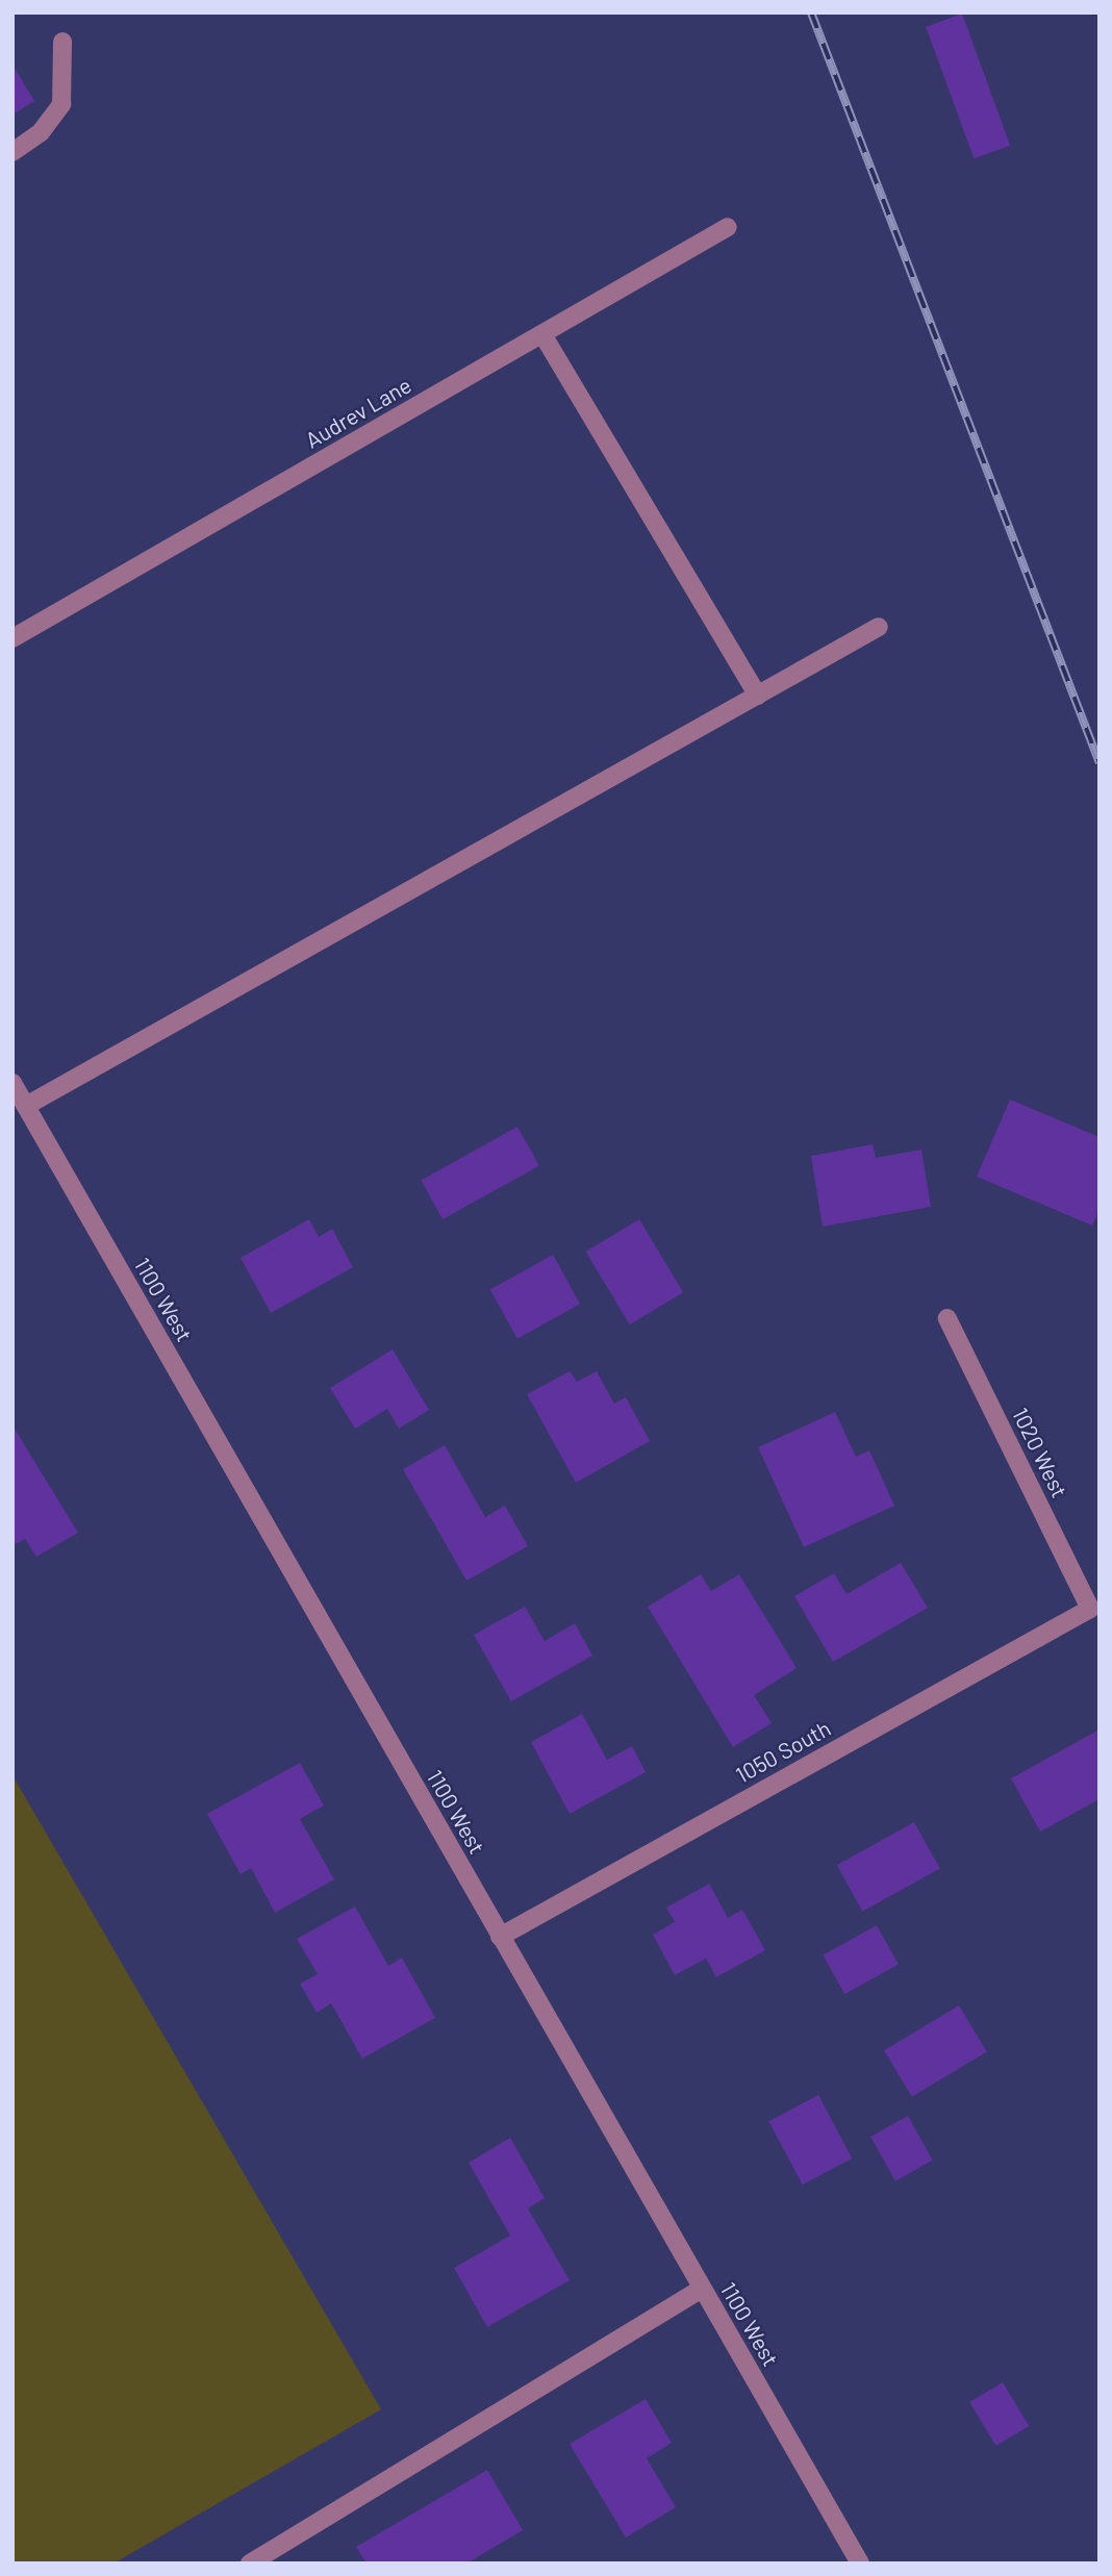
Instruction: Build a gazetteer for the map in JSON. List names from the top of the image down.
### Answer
{
  "streets": {
    "street": [
      "Audrev Lane",
      "1100 West",
      "1020 West",
      "1050 South"
    ]
  },
  "crossings": [
    ["1100 West", "1050 South"],
    ["1020 West", "1050 South"]
  ]
}
